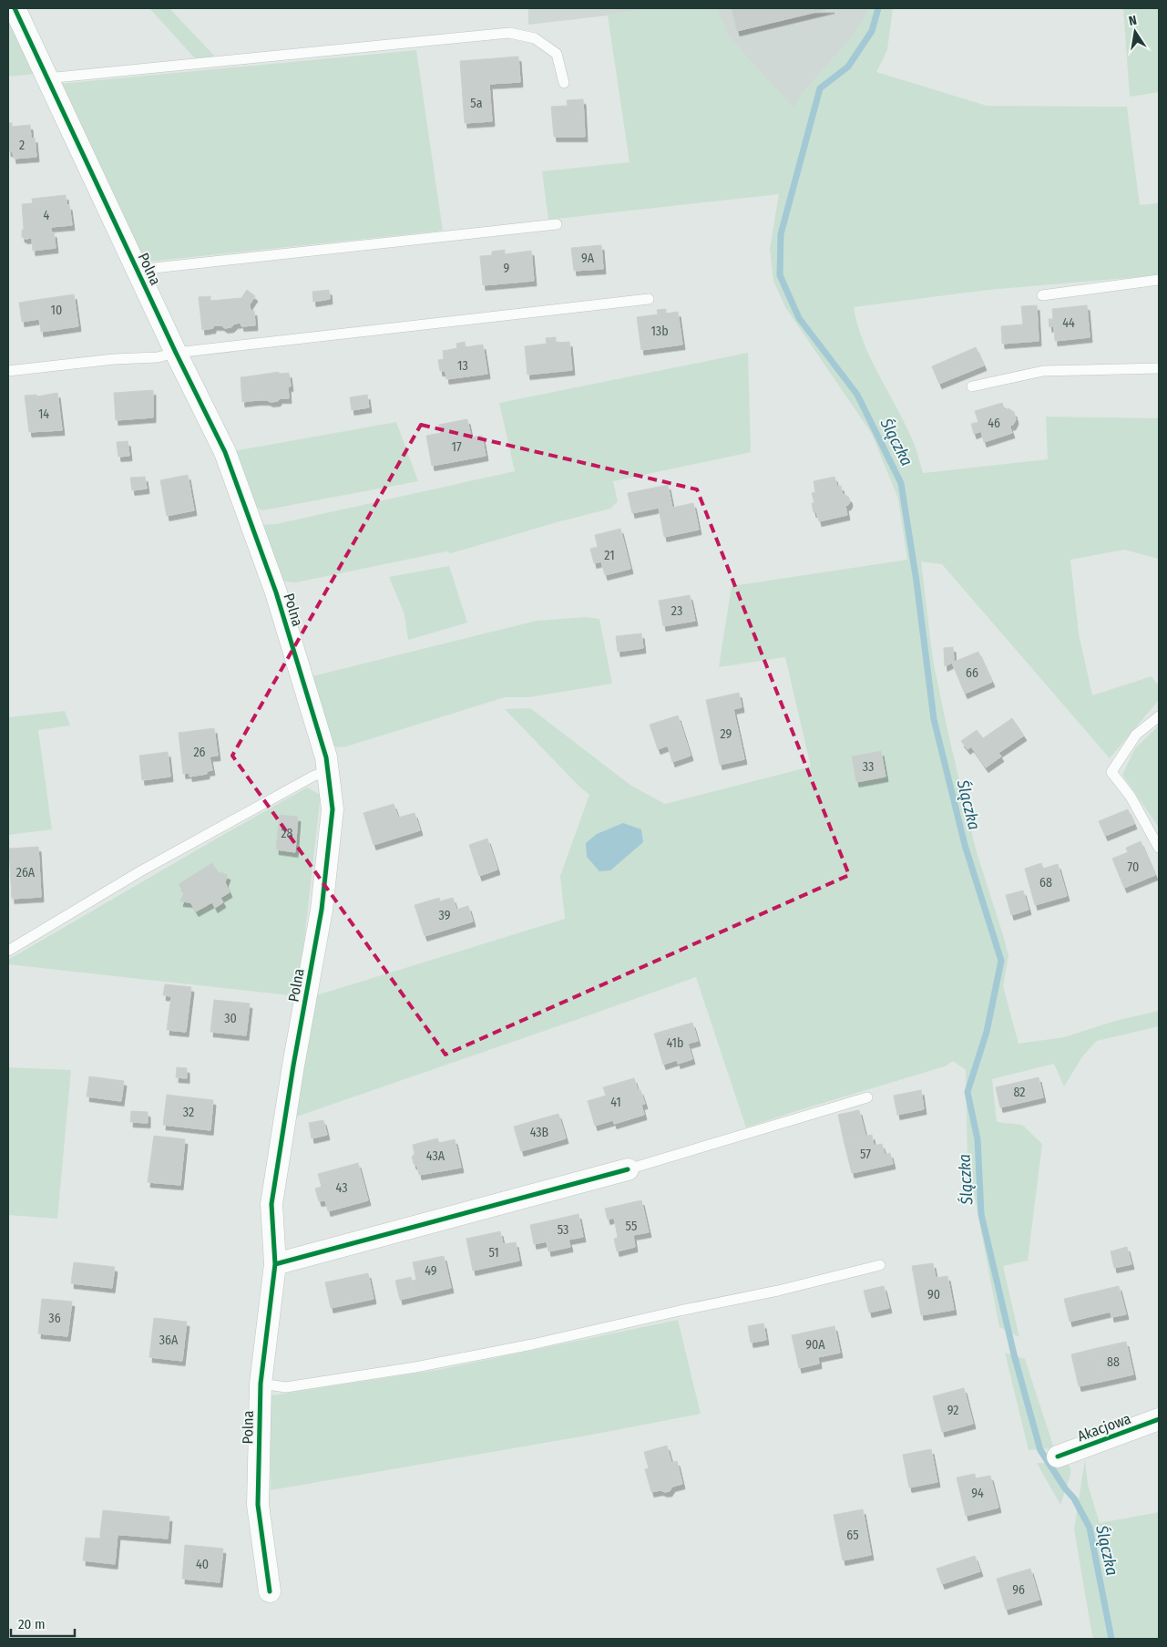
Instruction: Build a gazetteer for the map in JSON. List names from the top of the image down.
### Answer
{
  "streets": {
    "street": ["Polna", "Akacjowa"]
  },
  "water": ["Ślączka"],
  "house_numbers": [
    "5a",
    "2",
    "4",
    "9A",
    "9",
    "10",
    "44",
    "13b",
    "13",
    "14",
    "46",
    "17",
    "21",
    "23",
    "66",
    "29",
    "26",
    "33",
    "28",
    "70",
    "26A",
    "68",
    "39",
    "30",
    "41b",
    "82",
    "41",
    "32",
    "43B",
    "57",
    "43A",
    "43",
    "55",
    "53",
    "51",
    "49",
    "90",
    "36",
    "36A",
    "90A",
    "88",
    "92",
    "94",
    "65",
    "40",
    "96"
  ],
  "scale_bar": "20 m",
  "north": "top"
}
